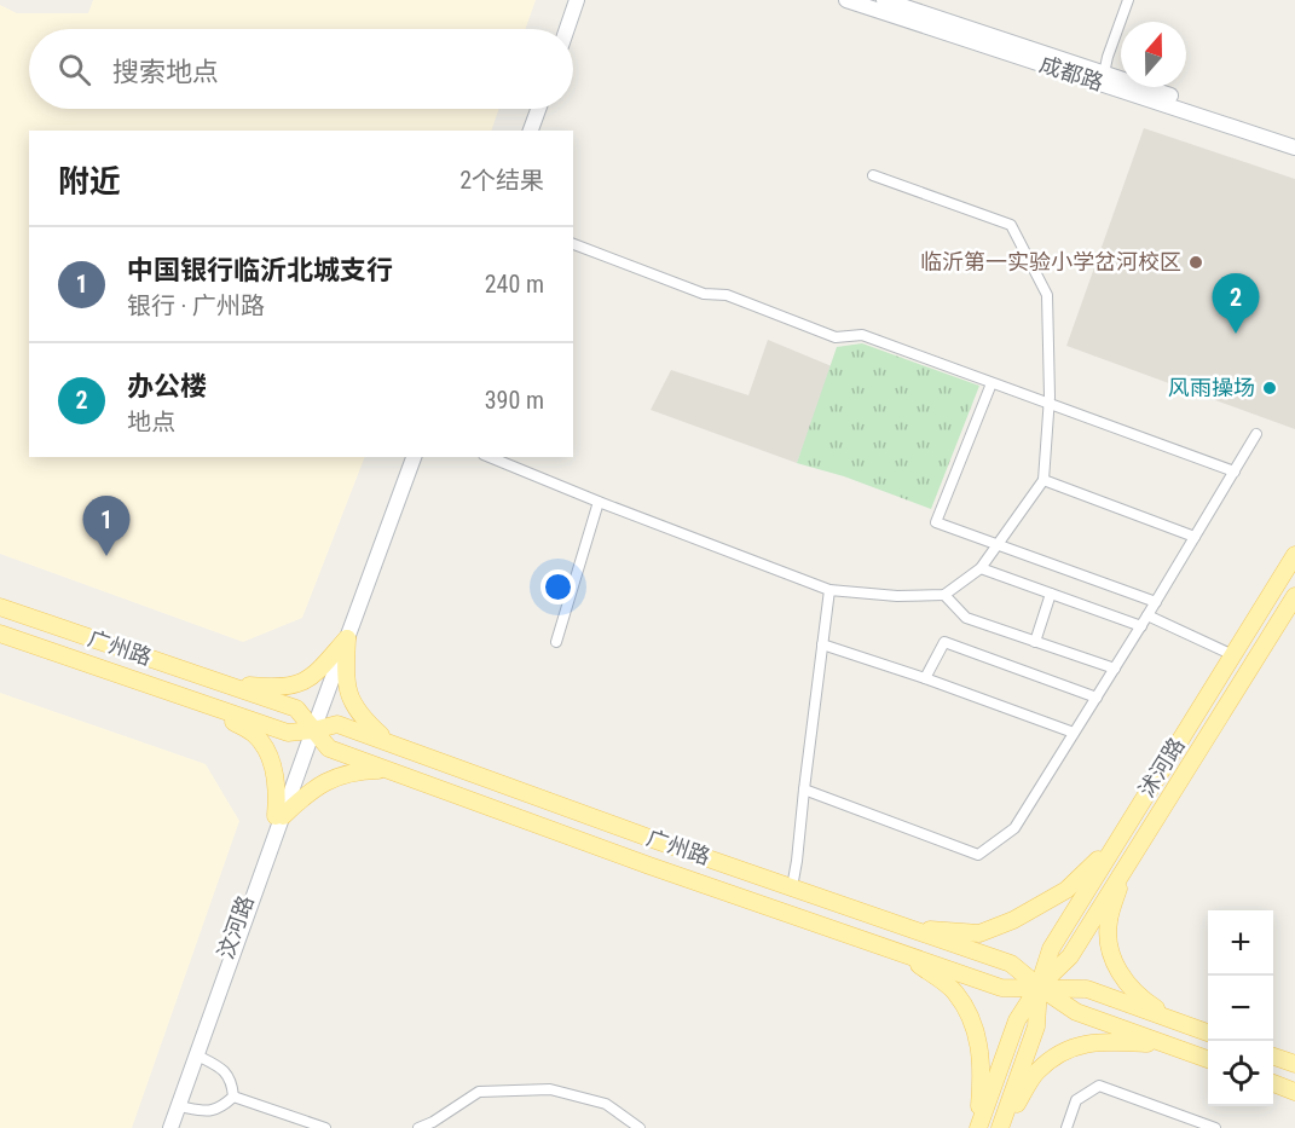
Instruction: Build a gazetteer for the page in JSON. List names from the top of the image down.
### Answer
{
  "streets": {
    "main road": ["广州路", "沭河路"],
    "street": ["成都路", "汶河路"]
  },
  "crossings": [
    ["广州路", "沭河路"],
    ["广州路", "汶河路"]
  ],
  "places": ["临沂第一实验小学岔河校区", "风雨操场"],
  "north": "top",
  "page": {
    "search": "搜索地点",
    "heading": ["附近", "2个结果"],
    "list": [
      {
        "mark": "1",
        "name": "中国银行临沂北城支行",
        "note": "银行 · 广州路",
        "value": "240 m"
      },
      {
        "mark": "2",
        "name": "办公楼",
        "note": "地点",
        "value": "390 m"
      }
    ],
    "pins": ["2", "1"],
    "map_buttons": ["+", "−"]
  }
}
